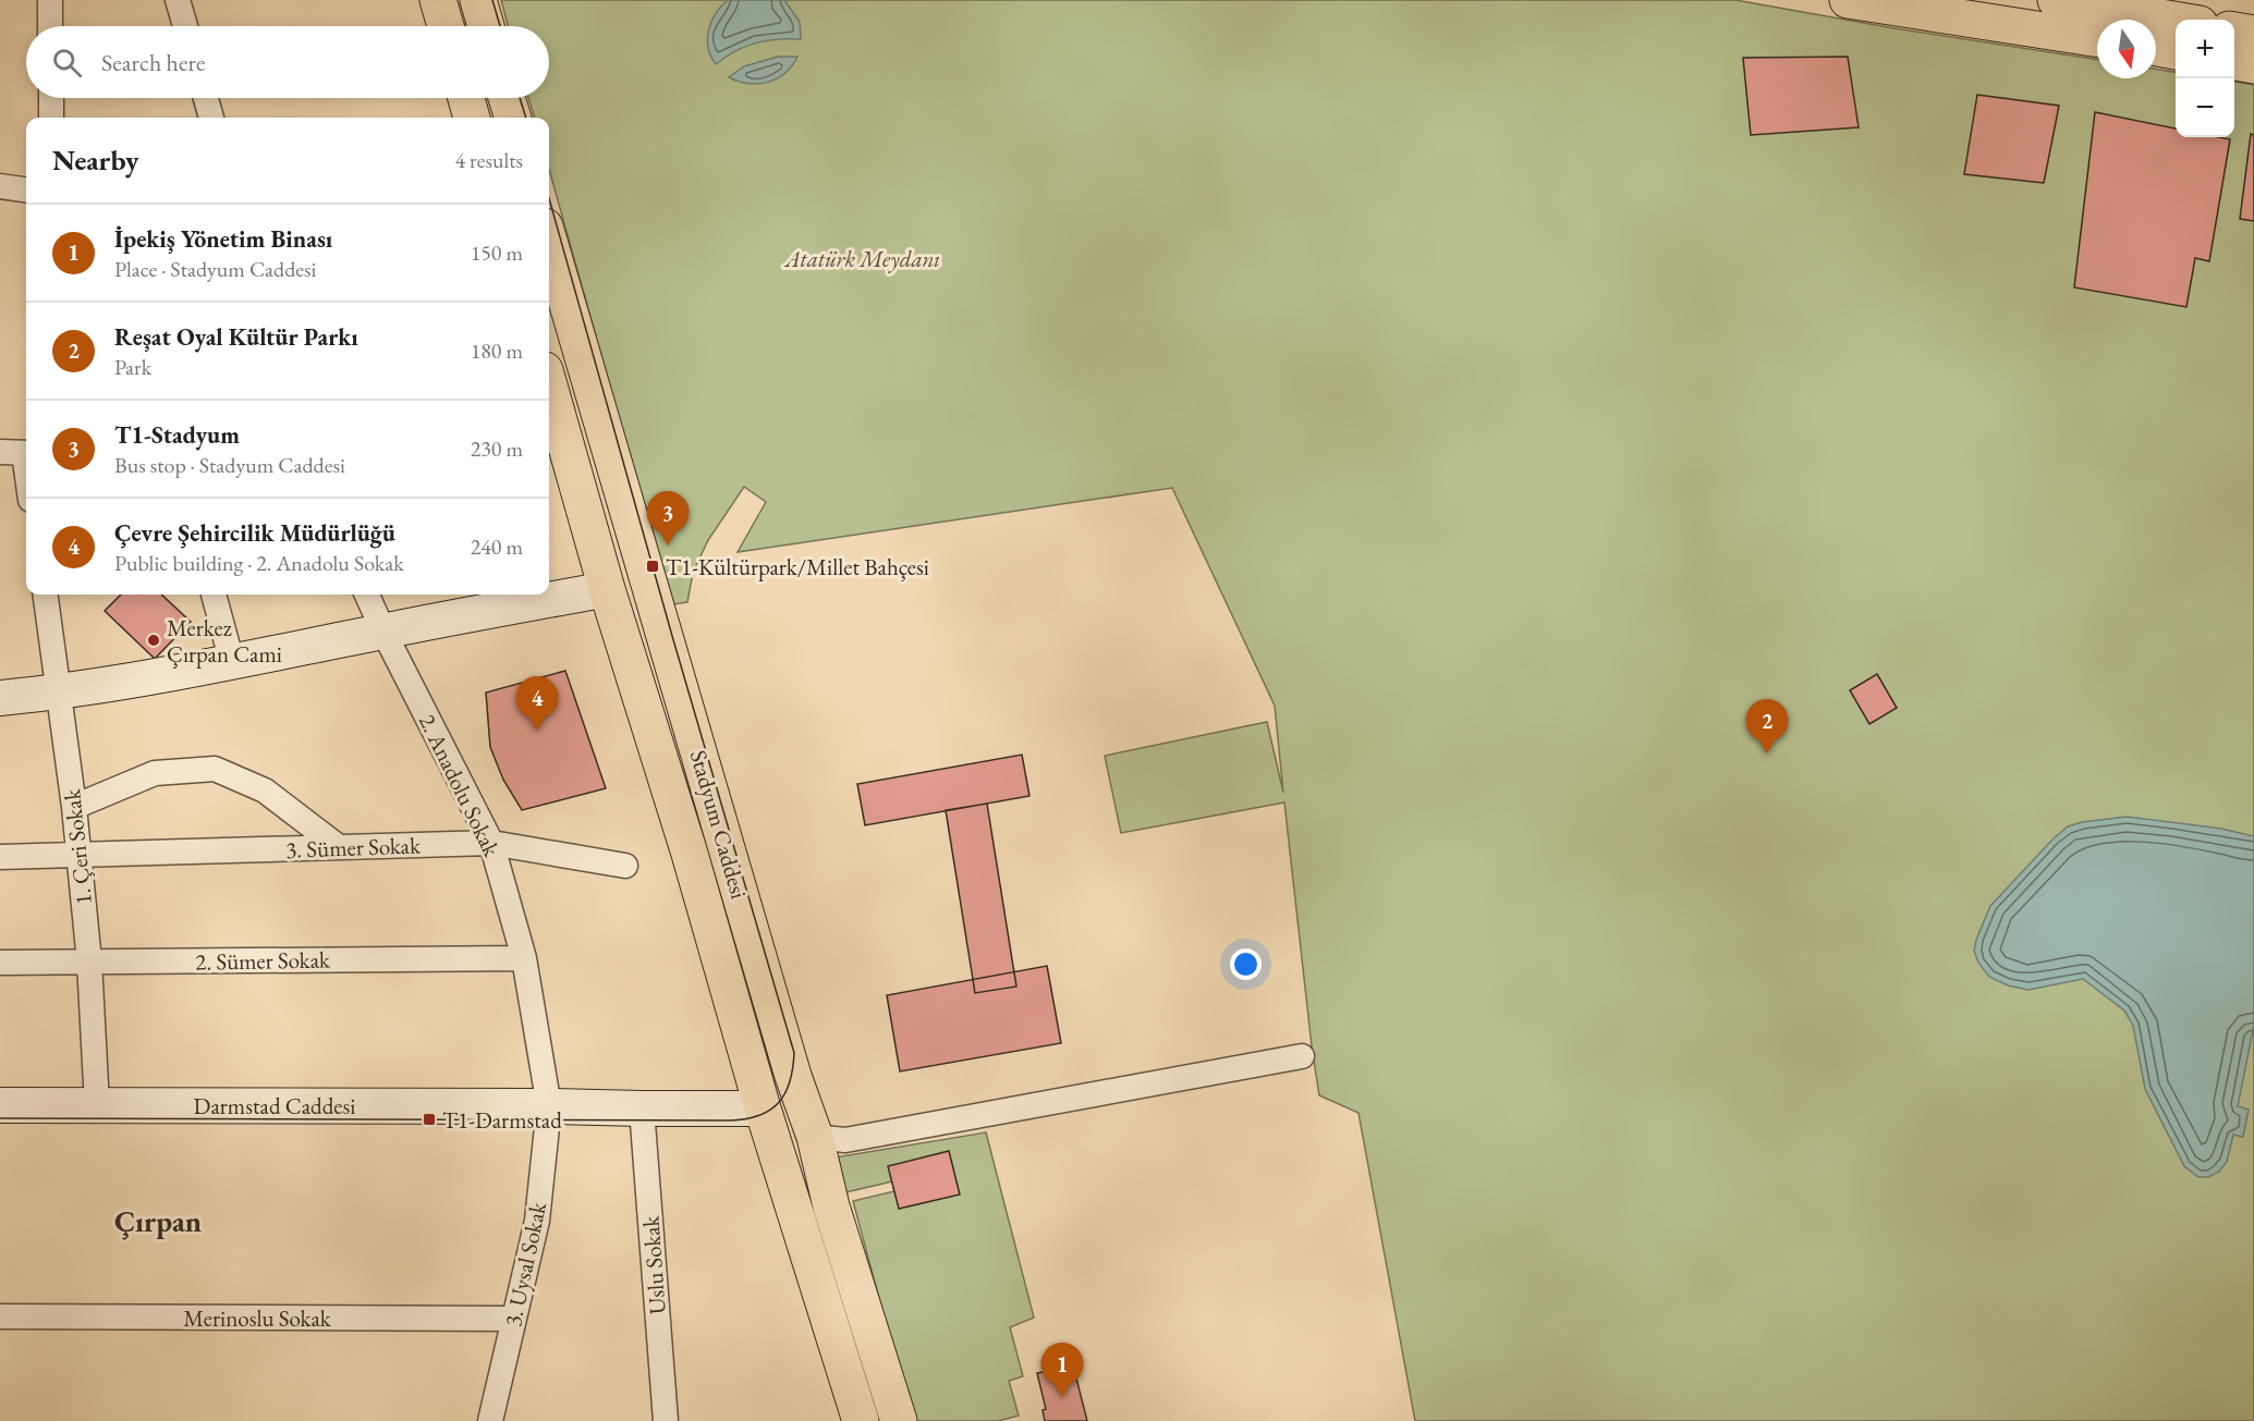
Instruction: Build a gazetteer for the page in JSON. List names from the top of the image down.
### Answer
{
  "streets": {
    "main road": ["Stadyum Caddesi", "Darmstad Caddesi"],
    "street": [
      "2. Anadolu Sokak",
      "1. Çeri Sokak",
      "3. Sümer Sokak",
      "2. Sümer Sokak",
      "3. Uysal Sokak",
      "Uslu Sokak",
      "Merinoslu Sokak"
    ]
  },
  "crossings": [
    ["2. Anadolu Sokak", "3. Sümer Sokak"],
    ["2. Anadolu Sokak", "2. Sümer Sokak"],
    ["2. Anadolu Sokak", "Darmstad Caddesi"],
    ["2. Anadolu Sokak", "3. Uysal Sokak"],
    ["1. Çeri Sokak", "3. Sümer Sokak"],
    ["1. Çeri Sokak", "2. Sümer Sokak"],
    ["1. Çeri Sokak", "Darmstad Caddesi"],
    ["Darmstad Caddesi", "3. Uysal Sokak"],
    ["Darmstad Caddesi", "Uslu Sokak"],
    ["3. Uysal Sokak", "Merinoslu Sokak"]
  ],
  "districts": ["Çırpan"],
  "parks": ["Atatürk Meydanı"],
  "places": {
    "transit": ["T1-Kültürpark/Millet Bahçesi", "T1-Darmstad"],
    "other": ["Merkez Çırpan Cami"]
  },
  "north": "bottom",
  "page": {
    "map_buttons": ["+", "−"],
    "search": "Search here",
    "heading": ["Nearby", "4 results"],
    "list": [
      {
        "mark": "1",
        "name": "İpekiş Yönetim Binası",
        "note": "Place · Stadyum Caddesi",
        "value": "150 m"
      },
      {
        "mark": "2",
        "name": "Reşat Oyal Kültür Parkı",
        "note": "Park",
        "value": "180 m"
      },
      {
        "mark": "3",
        "name": "T1-Stadyum",
        "note": "Bus stop · Stadyum Caddesi",
        "value": "230 m"
      },
      {
        "mark": "4",
        "name": "Çevre Şehircilik Müdürlüğü",
        "note": "Public building · 2. Anadolu Sokak",
        "value": "240 m"
      }
    ],
    "pins": [
      "3",
      "4",
      "2",
      "1"
    ]
  }
}
